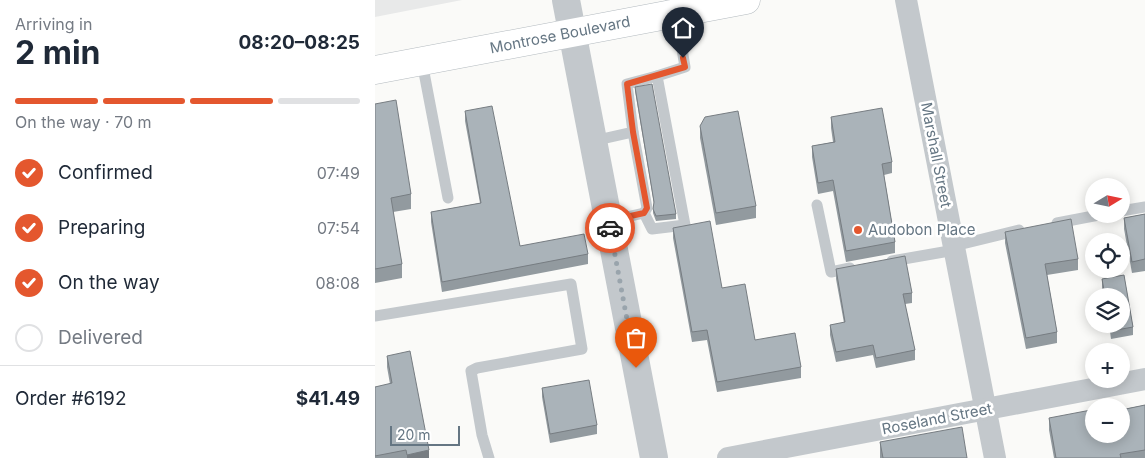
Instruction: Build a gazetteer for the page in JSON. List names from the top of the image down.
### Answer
{
  "streets": {
    "main road": ["Montrose Boulevard"],
    "street": ["Marshall Street", "Roseland Street"]
  },
  "crossings": [
    ["Marshall Street", "Roseland Street"]
  ],
  "places": ["Audobon Place"],
  "scale_bar": "20 m",
  "north": "right",
  "page": {
    "heading": ["2 min", "Arriving in", "08:20–08:25"],
    "panel": ["Order #6192", "$41.49"],
    "bar": "On the way · 70 m",
    "list": [
      ["Confirmed", "07:49"],
      ["Preparing", "07:54"],
      ["On the way", "08:08"],
      "Delivered"
    ],
    "map_buttons": ["+", "−"],
    "scale": "20 m"
  }
}
